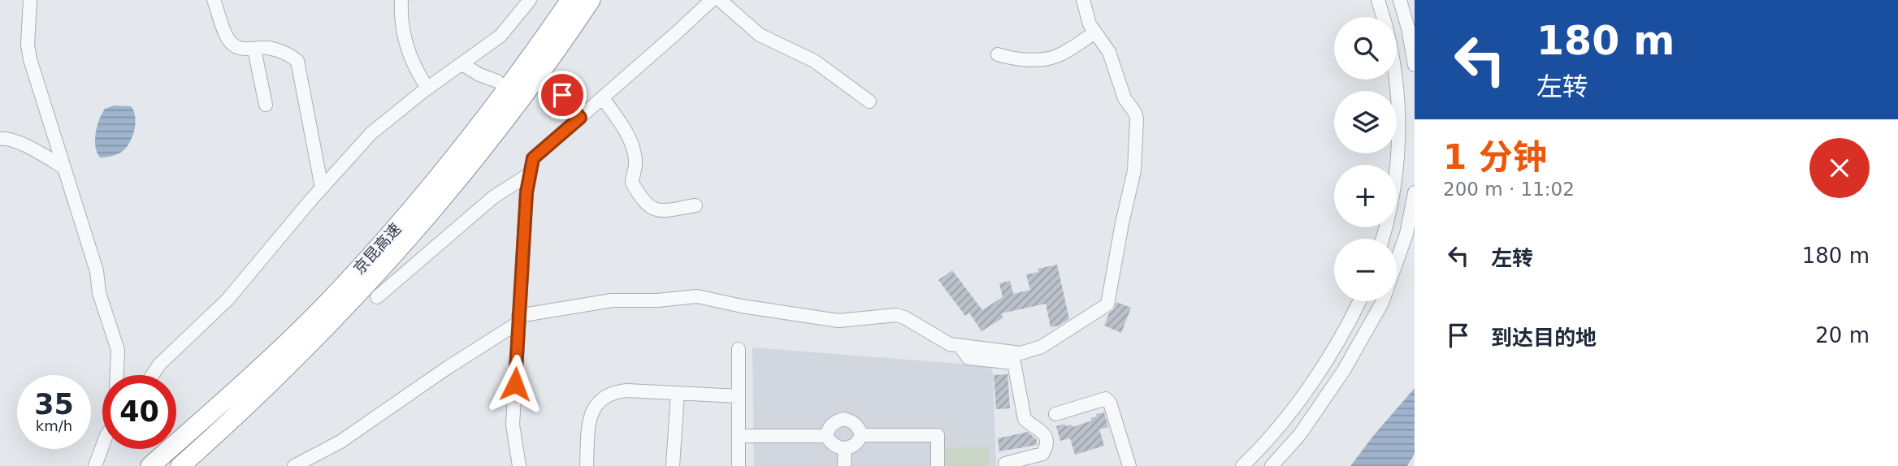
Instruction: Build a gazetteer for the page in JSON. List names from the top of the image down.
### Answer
{
  "streets": {
    "highway": ["京昆高速"]
  },
  "page": {
    "turn": ["180 m", "左转"],
    "map_buttons": ["+", "−"],
    "heading": ["1 分钟", "200 m · 11:02"],
    "list": [
      {
        "name": "左转",
        "value": "180 m"
      },
      {
        "name": "到达目的地",
        "value": "20 m"
      }
    ],
    "speed": "35 km/h",
    "limit": "40"
  }
}
